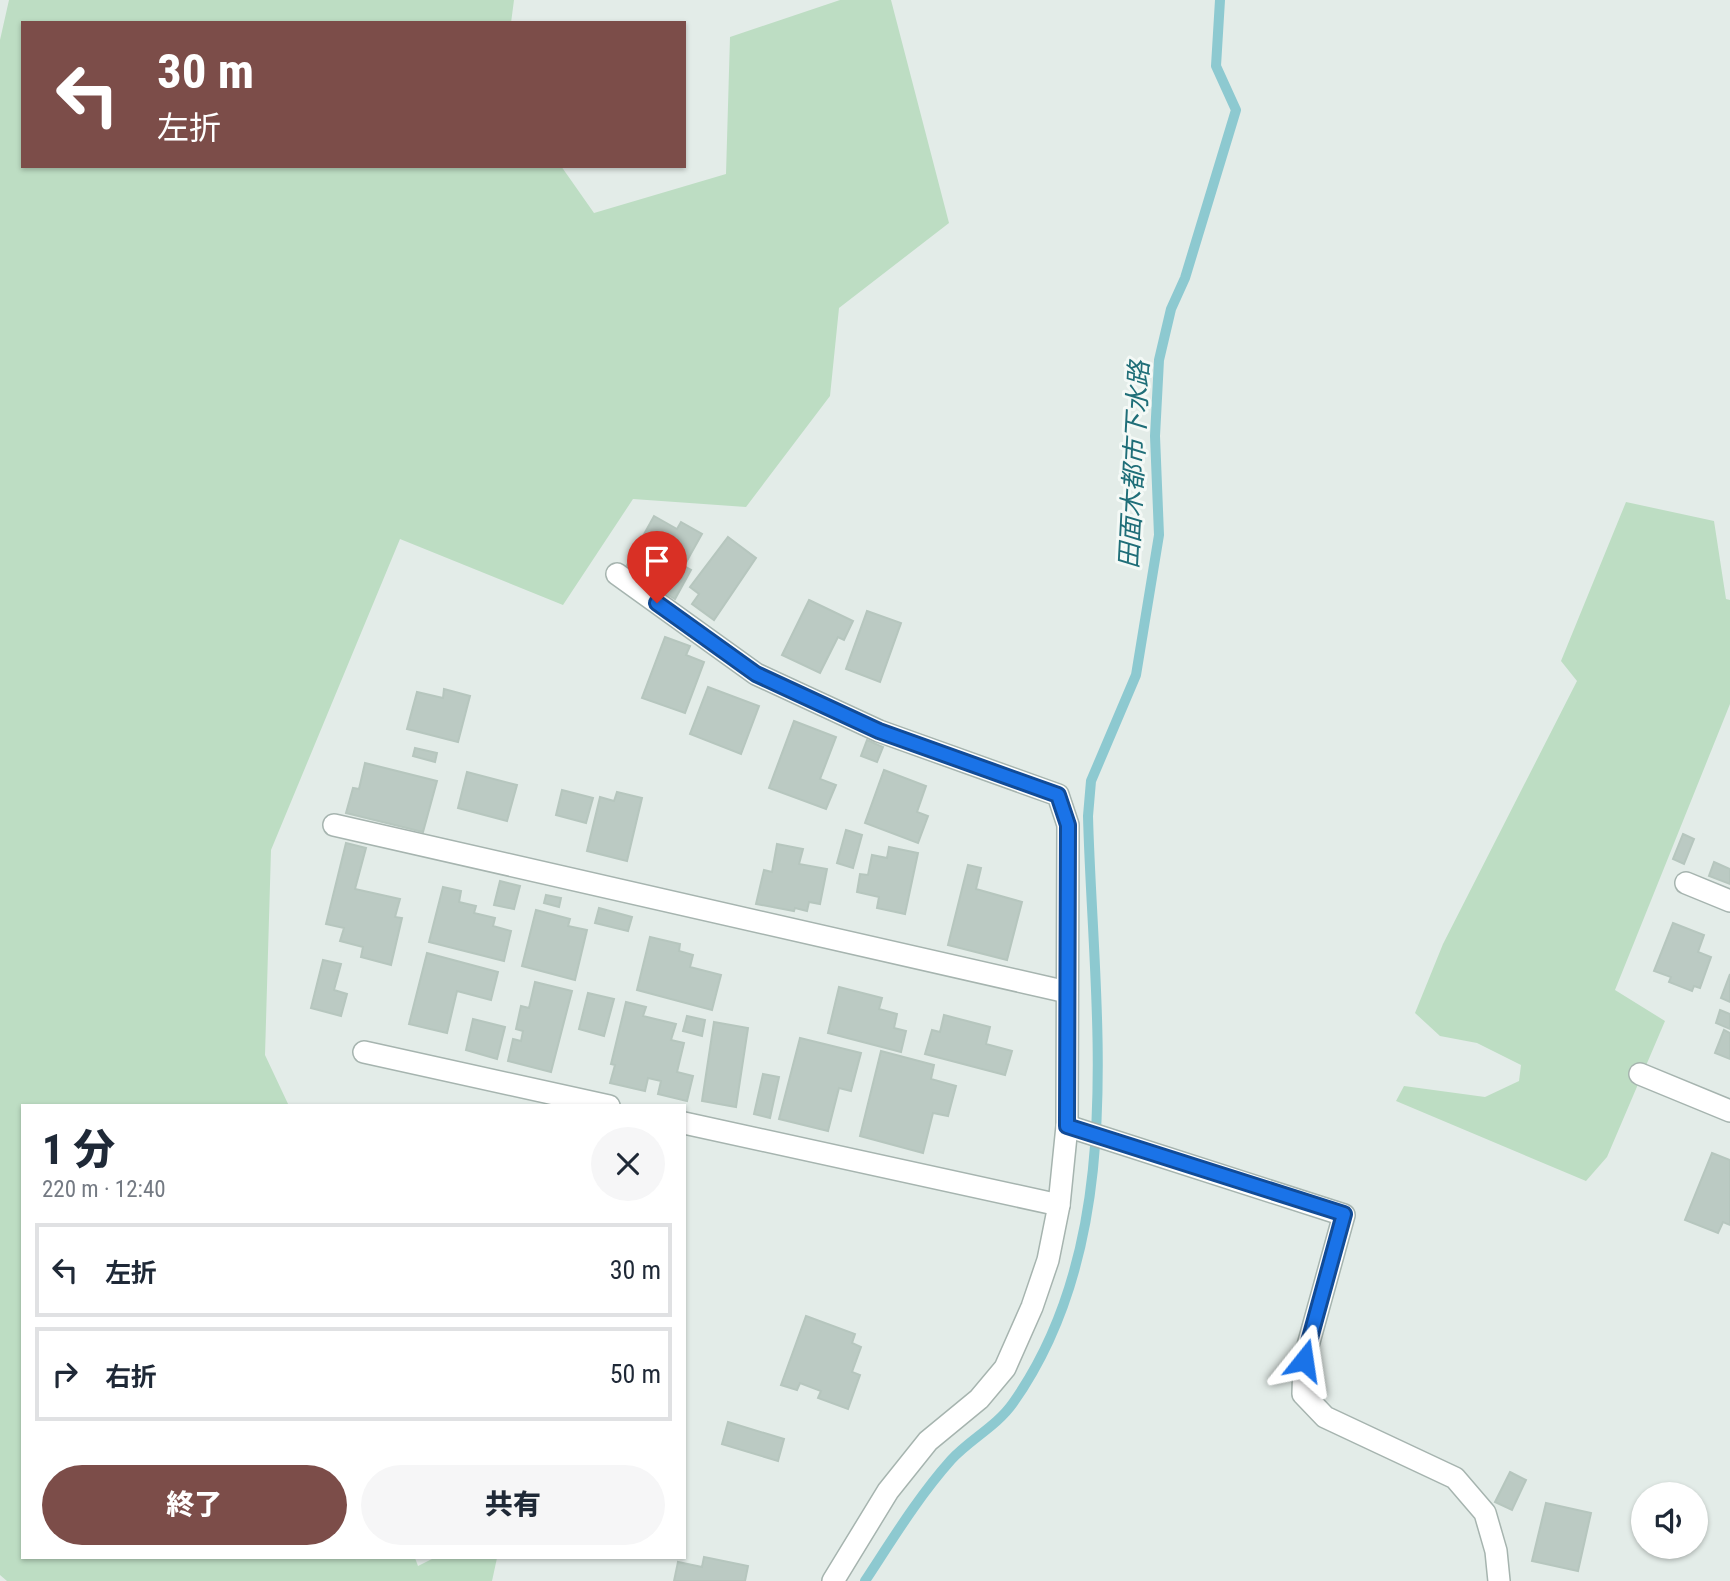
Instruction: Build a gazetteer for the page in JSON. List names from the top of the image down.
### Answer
{
  "water": ["田面木都市下水路"],
  "page": {
    "turn": ["30 m", "左折"],
    "heading": ["1 分", "220 m · 12:40"],
    "list": [
      {
        "name": "左折",
        "value": "30 m"
      },
      {
        "name": "右折",
        "value": "50 m"
      }
    ],
    "buttons": ["終了", "共有"]
  }
}
